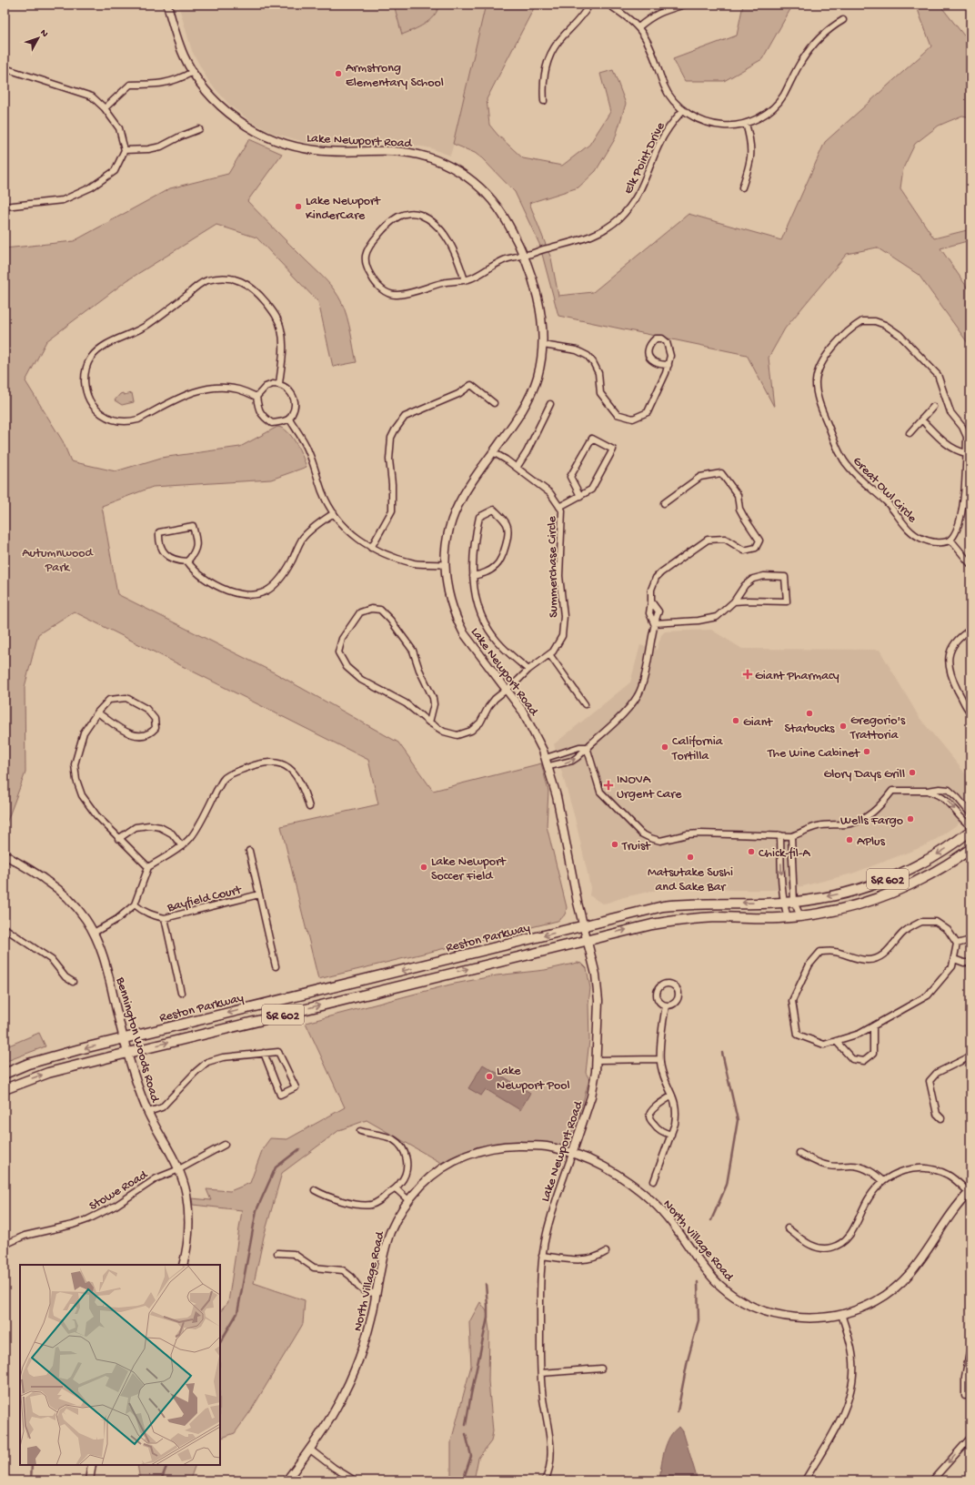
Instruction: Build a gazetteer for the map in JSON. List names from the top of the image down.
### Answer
{
  "streets": {
    "main road": ["SR 602", "Reston Parkway"],
    "street": [
      "Lake Newport Road",
      "Elk Point Drive",
      "Great Owl Circle",
      "Summerchase Circle",
      "Bayfield Court",
      "Bennington Woods Road",
      "Stowe Road",
      "North Village Road"
    ]
  },
  "crossings": [
    ["Lake Newport Road", "Elk Point Drive"],
    ["Lake Newport Road", "Summerchase Circle"],
    ["Lake Newport Road", "Reston Parkway"],
    ["Lake Newport Road", "North Village Road"],
    ["Reston Parkway", "Bennington Woods Road"],
    ["Bennington Woods Road", "Stowe Road"]
  ],
  "parks": ["Autumnwood Park"],
  "places": {
    "other": [
      "Armstrong Elementary School",
      "Lake Newport KinderCare",
      "Starbucks",
      "Giant",
      "Gregorio's Trattoria",
      "California Tortilla",
      "The Wine Cabinet",
      "Glory Days Grill",
      "Wells Fargo",
      "APlus",
      "Truist",
      "Chick-fil-A",
      "Matsutake Sushi and Sake Bar",
      "Lake Newport Soccer Field",
      "Lake Newport Pool"
    ],
    "health": ["Giant Pharmacy", "INOVA Urgent Care"]
  },
  "north": "top right"
}
